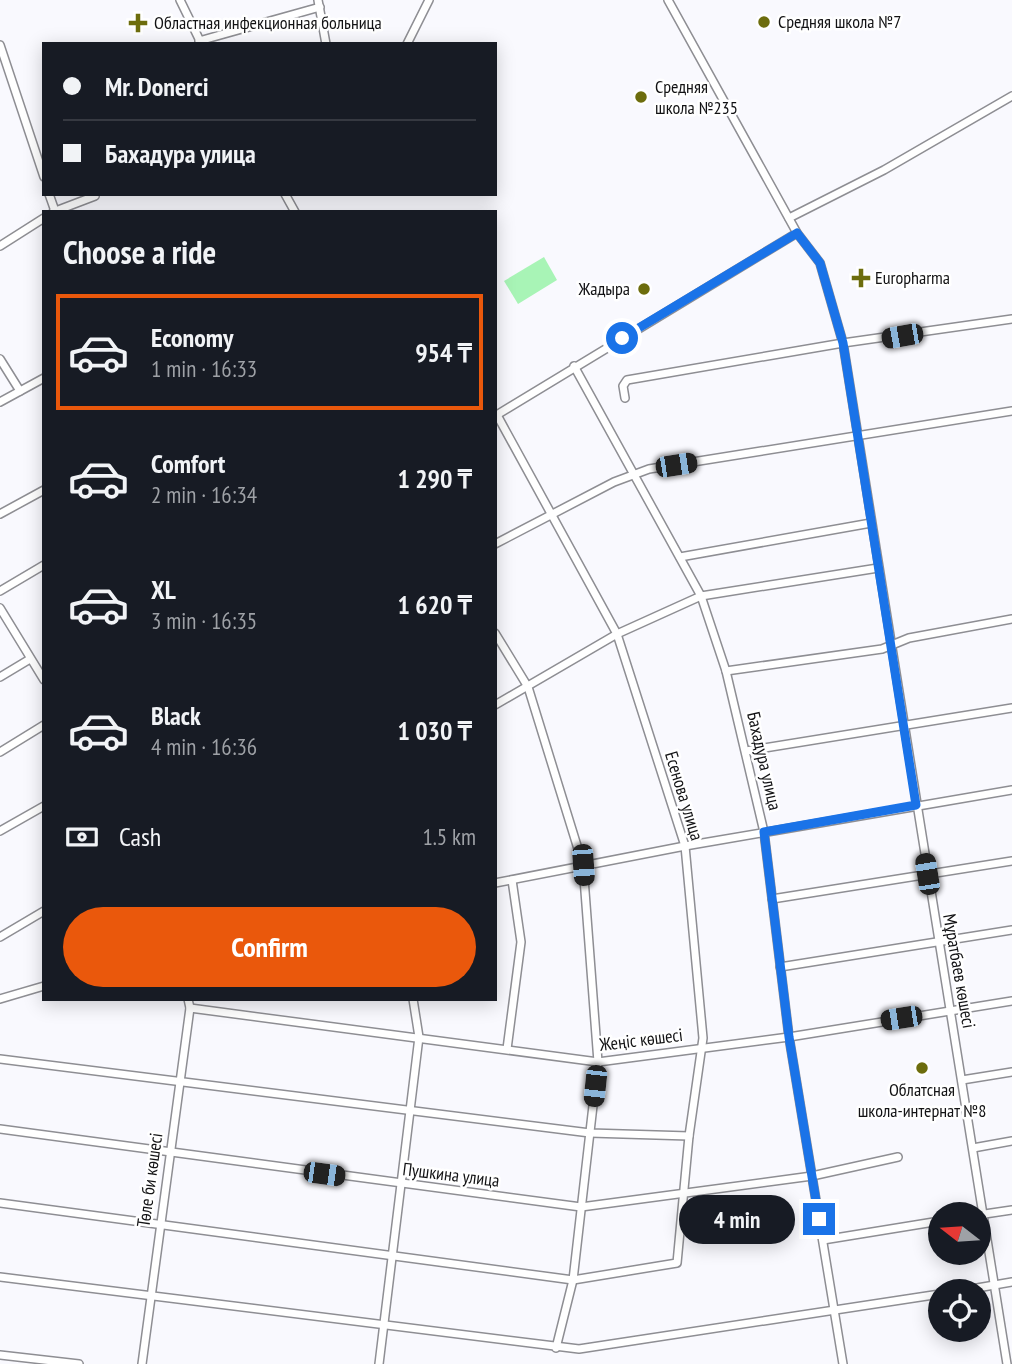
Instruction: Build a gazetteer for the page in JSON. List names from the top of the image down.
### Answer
{
  "streets": {
    "street": [
      "Бахадура улица",
      "Есенова улица",
      "Мұратбаев көшесі",
      "Жеңіс көшесі",
      "Пушкина улица",
      "Төле би көшесі"
    ]
  },
  "crossings": [
    ["Бахадура улица", "Жеңіс көшесі"],
    ["Бахадура улица", "Пушкина улица"],
    ["Есенова улица", "Жеңіс көшесі"],
    ["Есенова улица", "Пушкина улица"],
    ["Мұратбаев көшесі", "Жеңіс көшесі"],
    ["Жеңіс көшесі", "Төле би көшесі"],
    ["Пушкина улица", "Төле би көшесі"]
  ],
  "places": {
    "other": [
      "Средняя школа №7",
      "Средняя школа №235",
      "Жадыра",
      "Облатсная школа-интернат №8"
    ],
    "health": ["Областная инфекционная больница", "Europharma"]
  },
  "north": "left",
  "page": {
    "banner": ["Mr. Donerci", "Бахадура улица"],
    "heading": "Choose a ride",
    "list": [
      {
        "name": "Economy",
        "note": "1 min · 16:33",
        "value": "954 ₸"
      },
      {
        "name": "Comfort",
        "note": "2 min · 16:34",
        "value": "1 290 ₸"
      },
      {
        "name": "XL",
        "note": "3 min · 16:35",
        "value": "1 620 ₸"
      },
      {
        "name": "Black",
        "note": "4 min · 16:36",
        "value": "1 030 ₸"
      }
    ],
    "pay": ["Cash", "1.5 km"],
    "buttons": "Confirm",
    "bubble": "4 min"
  }
}
